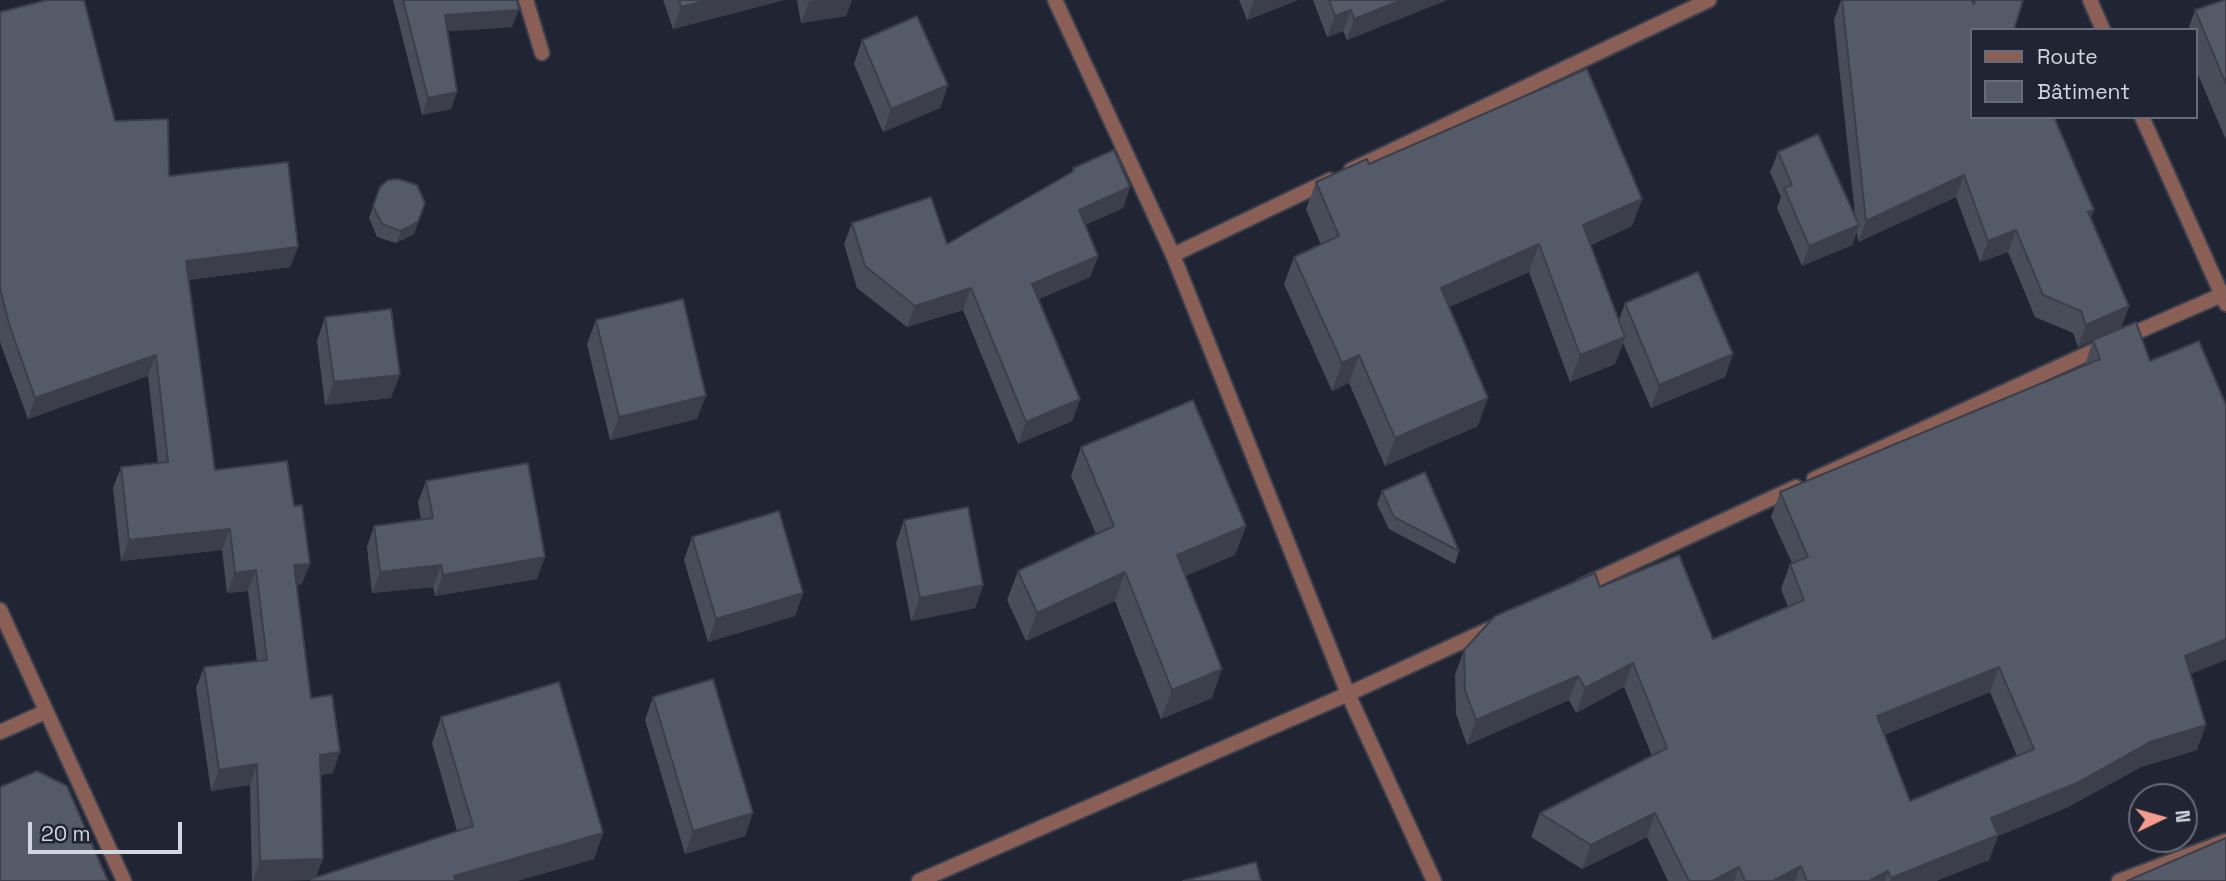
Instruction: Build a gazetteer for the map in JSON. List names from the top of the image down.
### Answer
{
  "legend": ["Route", "Bâtiment"],
  "scale_bar": "20 m",
  "north": "right"
}
